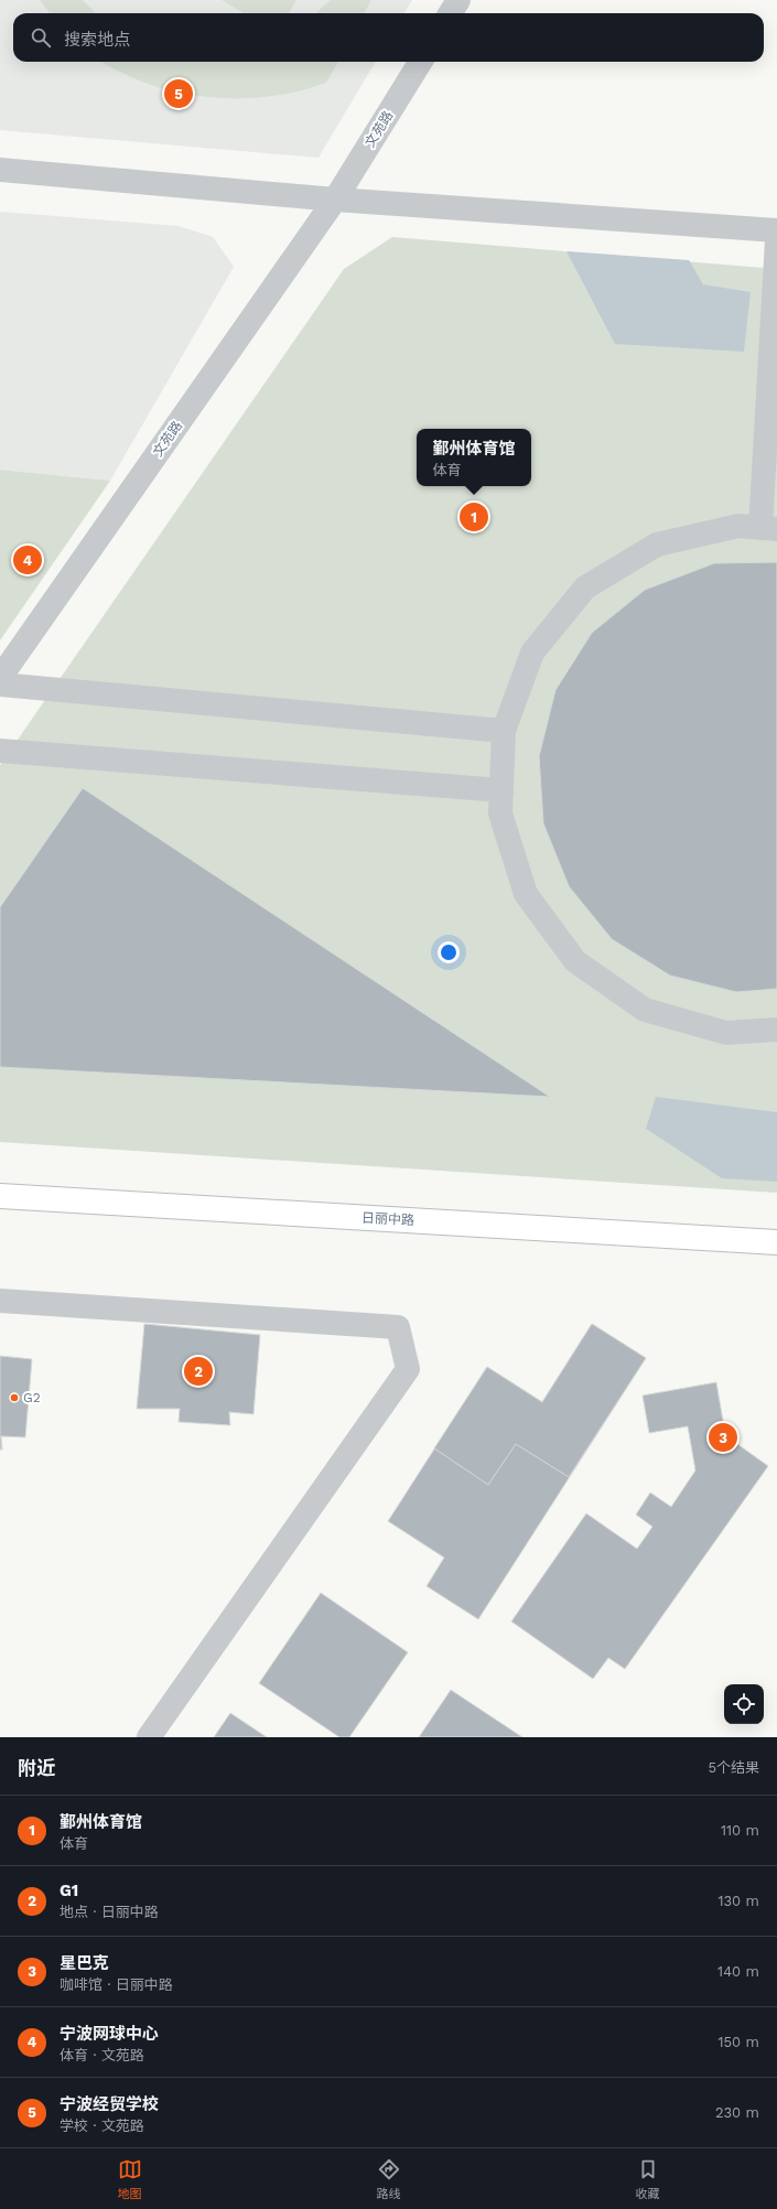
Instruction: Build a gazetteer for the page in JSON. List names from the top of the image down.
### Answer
{
  "streets": {
    "main road": ["日丽中路"],
    "street": ["文苑路"]
  },
  "places": ["G2"],
  "page": {
    "search": "搜索地点",
    "pins": [
      "5",
      "1",
      "4",
      "2",
      "3"
    ],
    "popup": ["鄞州体育馆", "体育"],
    "heading": ["附近", "5个结果"],
    "list": [
      {
        "mark": "1",
        "name": "鄞州体育馆",
        "note": "体育",
        "value": "110 m"
      },
      {
        "mark": "2",
        "name": "G1",
        "note": "地点 · 日丽中路",
        "value": "130 m"
      },
      {
        "mark": "3",
        "name": "星巴克",
        "note": "咖啡馆 · 日丽中路",
        "value": "140 m"
      },
      {
        "mark": "4",
        "name": "宁波网球中心",
        "note": "体育 · 文苑路",
        "value": "150 m"
      },
      {
        "mark": "5",
        "name": "宁波经贸学校",
        "note": "学校 · 文苑路",
        "value": "230 m"
      }
    ],
    "nav": ["地图", "路线", "收藏"]
  }
}
